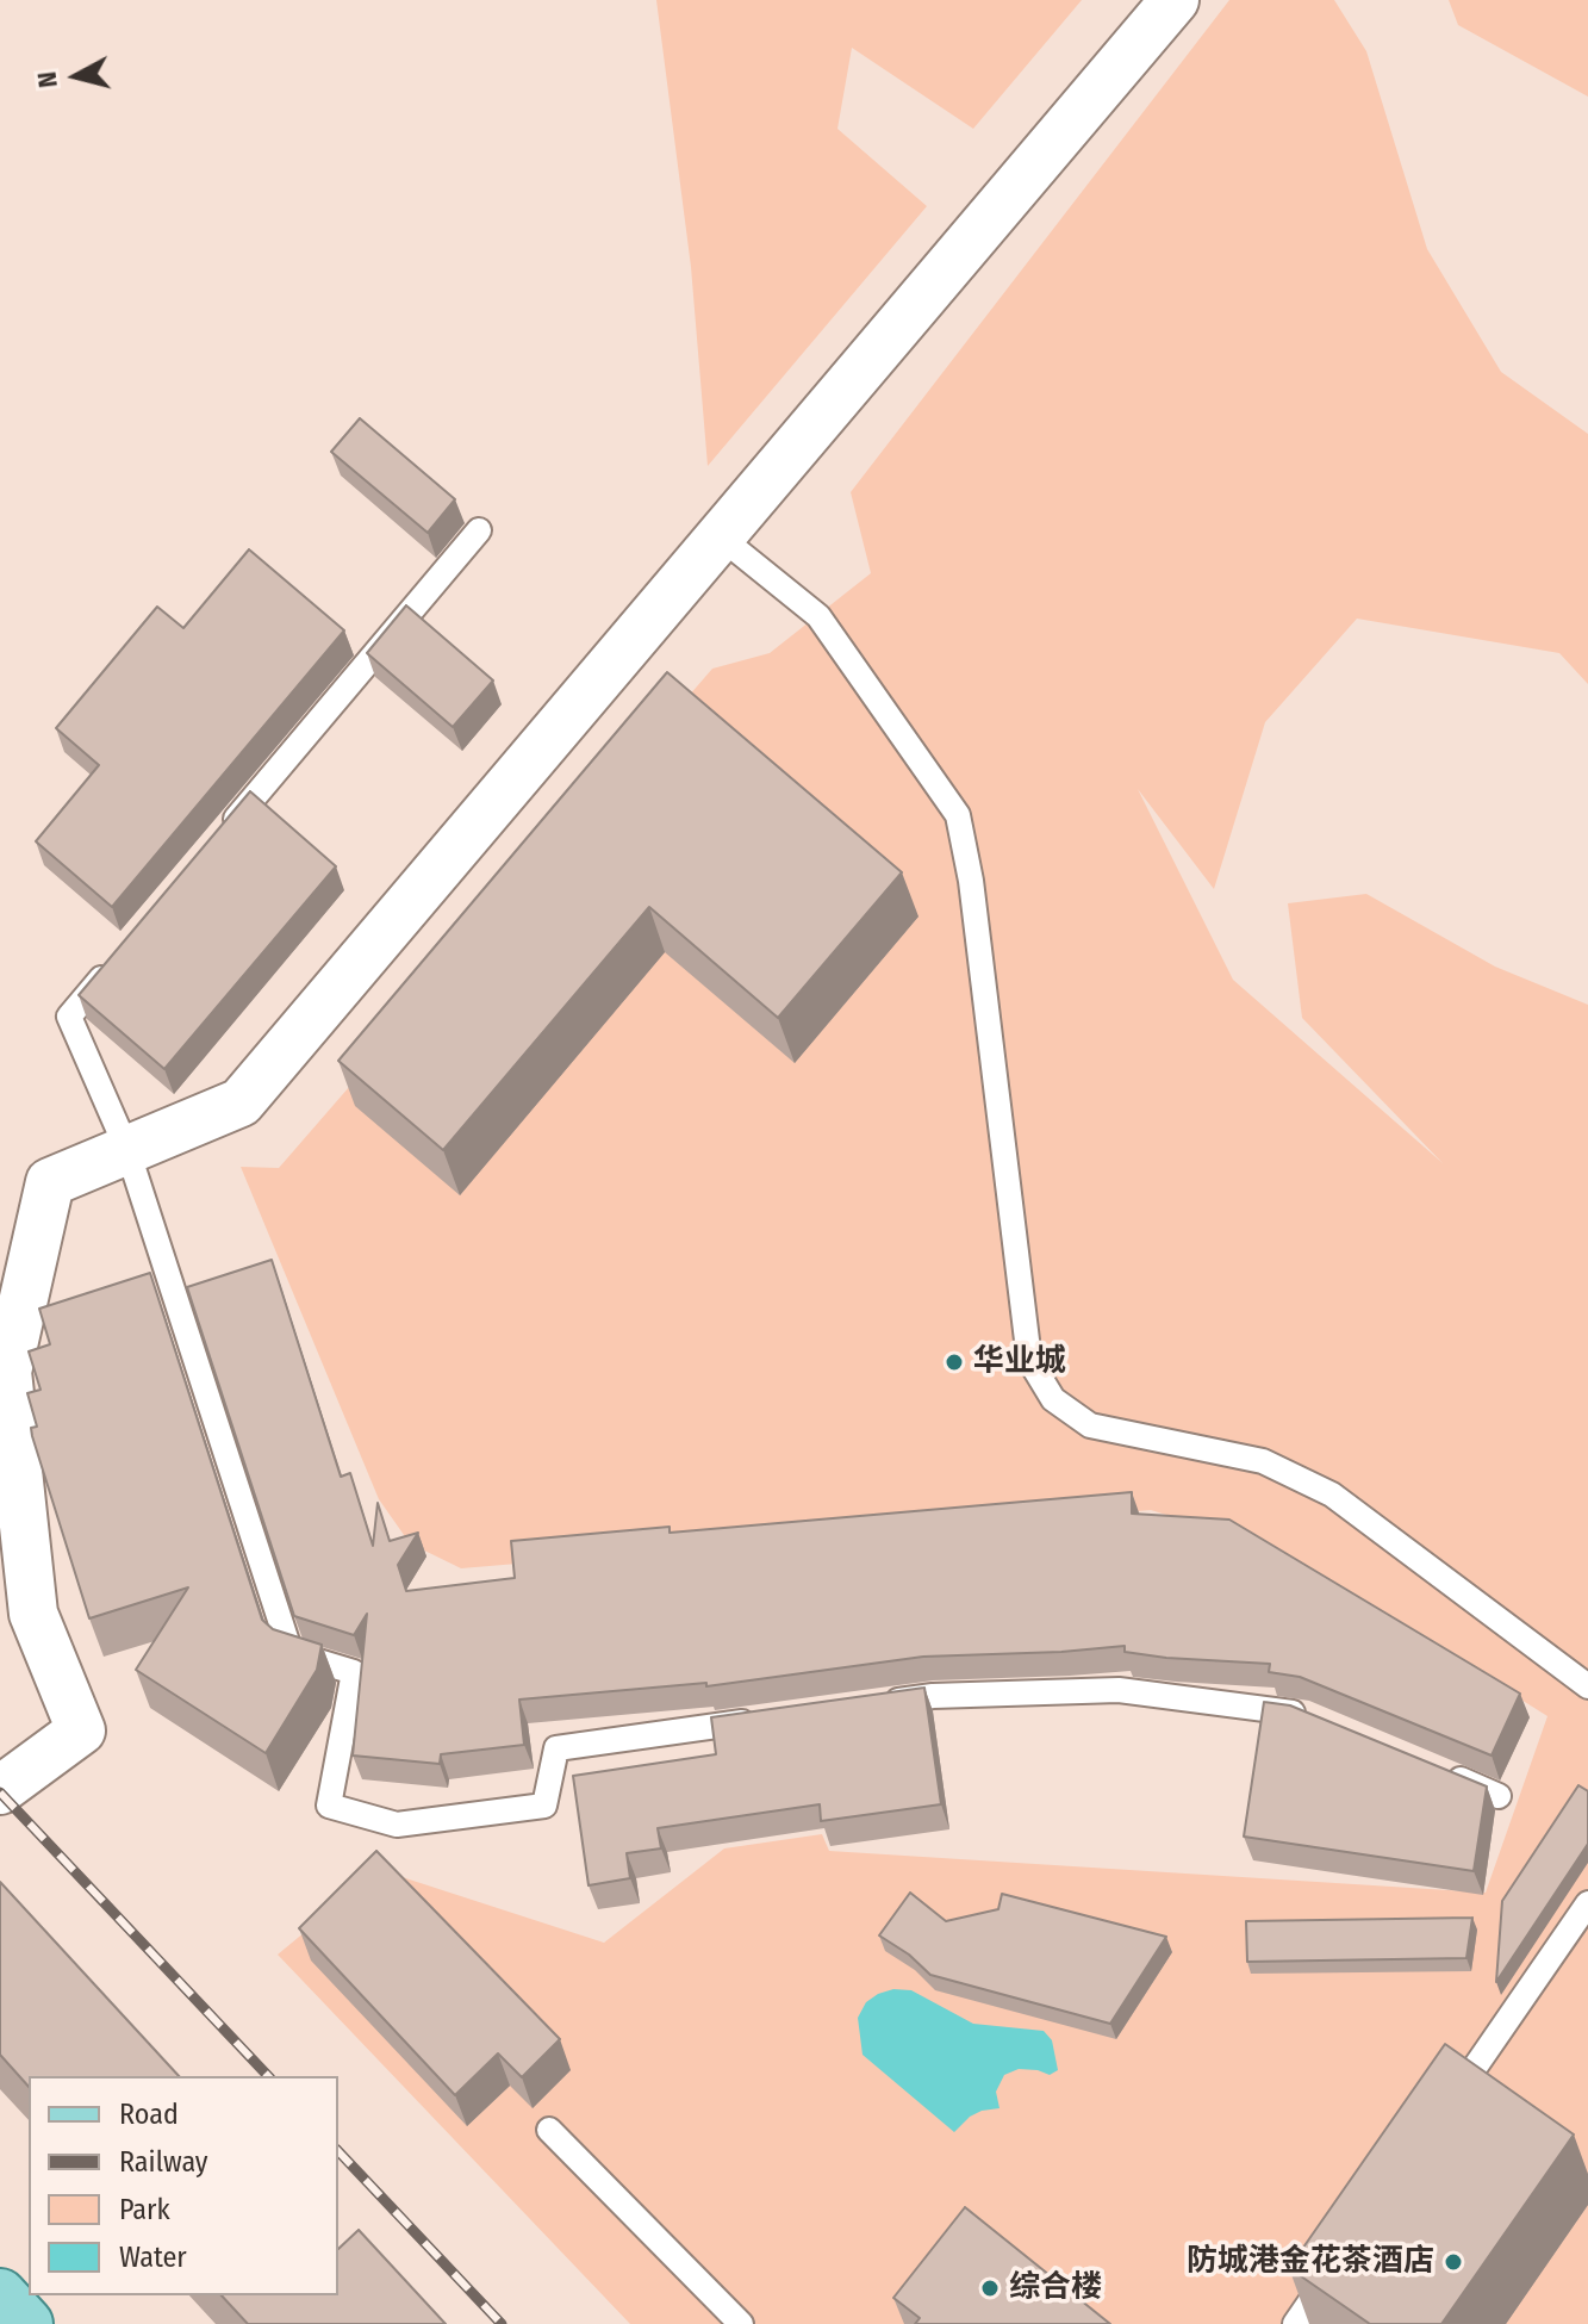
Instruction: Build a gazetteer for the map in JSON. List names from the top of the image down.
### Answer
{
  "places": ["华业城", "防城港金花茶酒店", "综合楼"],
  "legend": [
    "Road",
    "Railway",
    "Park",
    "Water"
  ],
  "north": "left"
}
